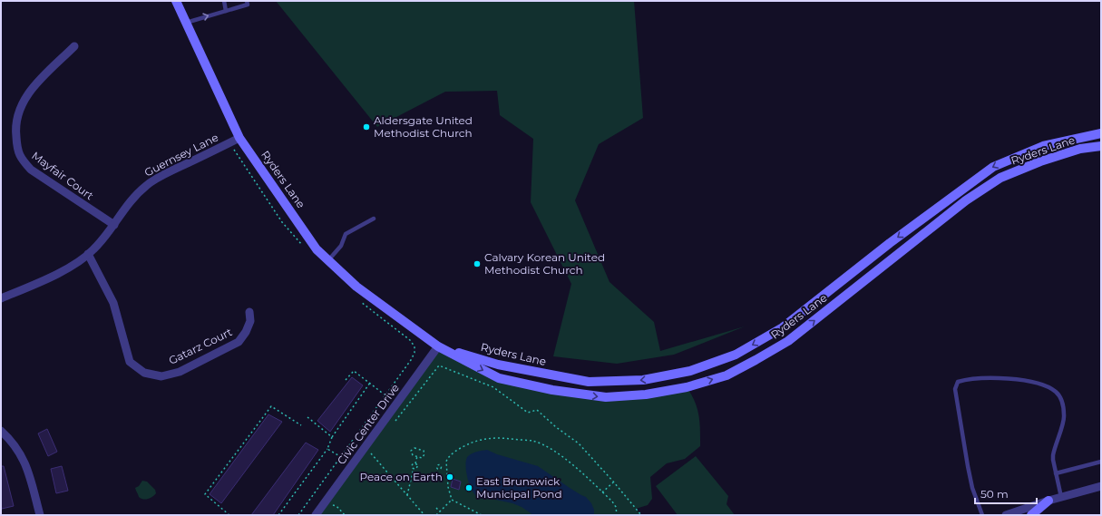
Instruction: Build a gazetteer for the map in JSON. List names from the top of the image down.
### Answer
{
  "streets": {
    "main road": ["Ryders Lane"],
    "street": [
      "Guernsey Lane",
      "Mayfair Court",
      "Gatarz Court",
      "Civic Center Drive"
    ]
  },
  "crossings": [
    ["Ryders Lane", "Guernsey Lane"],
    ["Ryders Lane", "Civic Center Drive"],
    ["Guernsey Lane", "Mayfair Court"],
    ["Guernsey Lane", "Gatarz Court"]
  ],
  "places": [
    "Aldersgate United Methodist Church",
    "Calvary Korean United Methodist Church",
    "Peace on Earth",
    "East Brunswick Municipal Pond"
  ],
  "scale_bar": "50 m"
}
